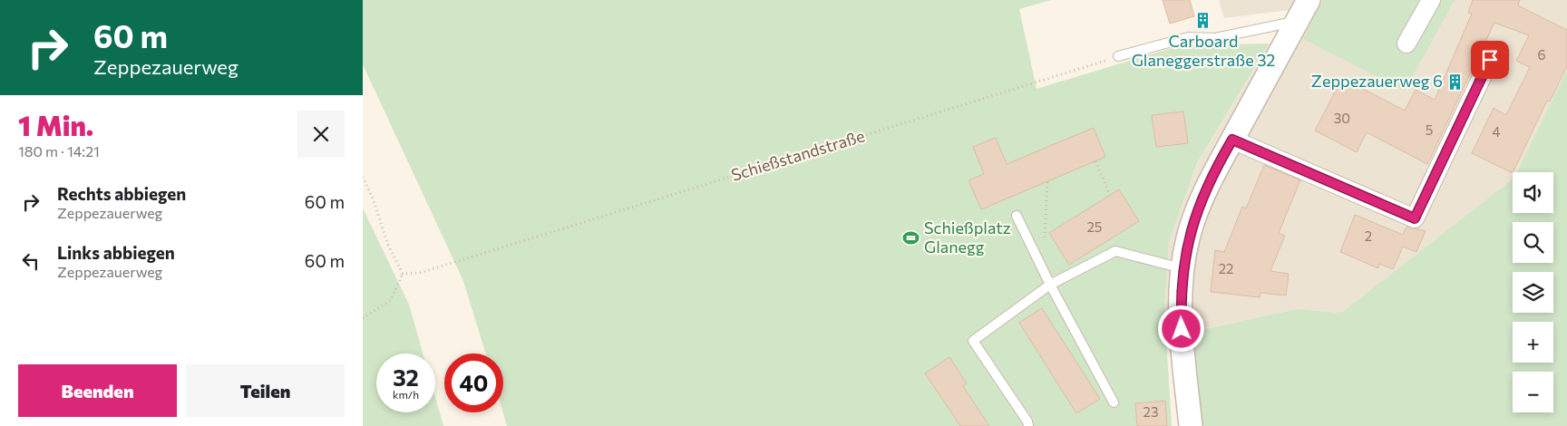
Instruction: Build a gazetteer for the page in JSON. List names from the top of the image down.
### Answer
{
  "streets": {
    "path": ["Schießstandstraße"]
  },
  "places": {
    "building": ["Carboard Glaneggerstraße 32", "Zeppezauerweg 6"],
    "sports": ["Schießplatz Glanegg"]
  },
  "house_numbers": [
    "6",
    "30",
    "5",
    "4",
    "25",
    "2",
    "22",
    "23"
  ],
  "page": {
    "turn": ["60 m", "Zeppezauerweg"],
    "heading": ["1 Min.", "180 m · 14:21"],
    "list": [
      {
        "name": "Rechts abbiegen",
        "note": "Zeppezauerweg",
        "value": "60 m"
      },
      {
        "name": "Links abbiegen",
        "note": "Zeppezauerweg",
        "value": "60 m"
      }
    ],
    "map_buttons": ["+", "−"],
    "speed": "32 km/h",
    "limit": "40",
    "buttons": ["Beenden", "Teilen"]
  }
}
